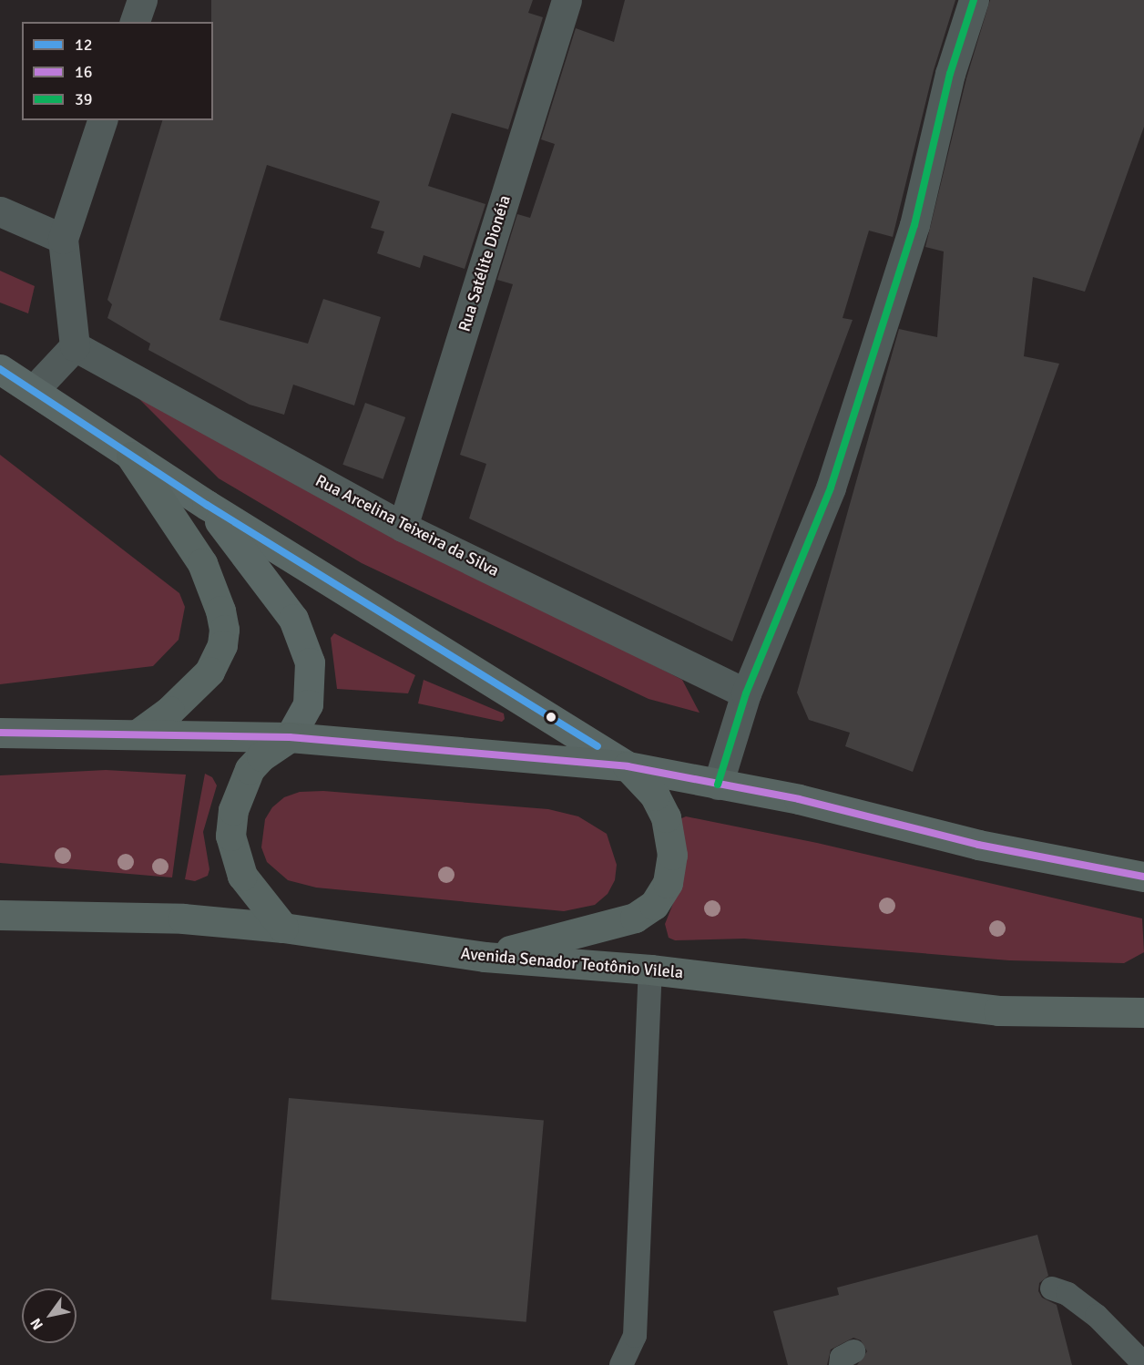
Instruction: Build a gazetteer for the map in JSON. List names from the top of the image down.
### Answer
{
  "streets": {
    "main road": ["Avenida Senador Teotônio Vilela"],
    "street": ["Rua Satélite Dionéia", "Rua Arcelina Teixeira da Silva"]
  },
  "crossings": [
    ["Rua Satélite Dionéia", "Rua Arcelina Teixeira da Silva"]
  ],
  "lines": ["transit line 39", "transit line 12", "transit line 16"],
  "legend": ["12", "16", "39"],
  "north": "bottom left"
}
